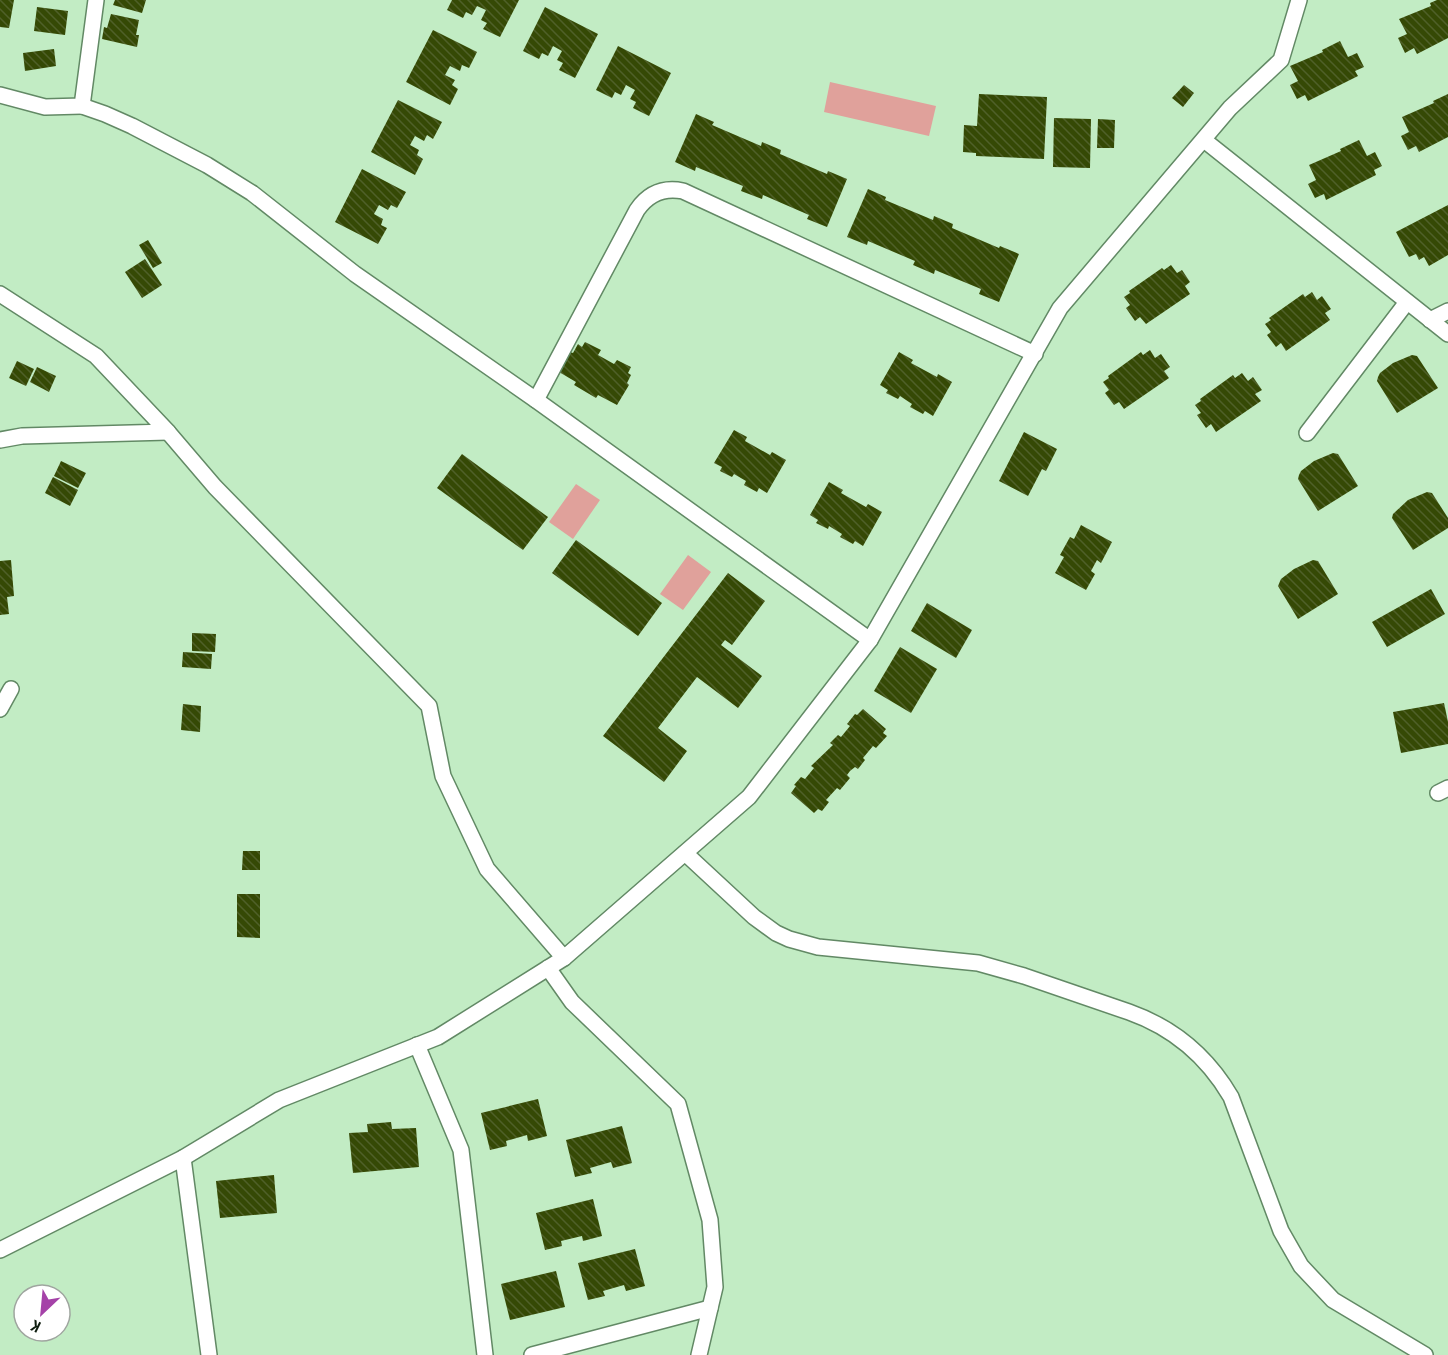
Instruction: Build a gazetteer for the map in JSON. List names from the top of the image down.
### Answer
{
  "north": "bottom left"
}
